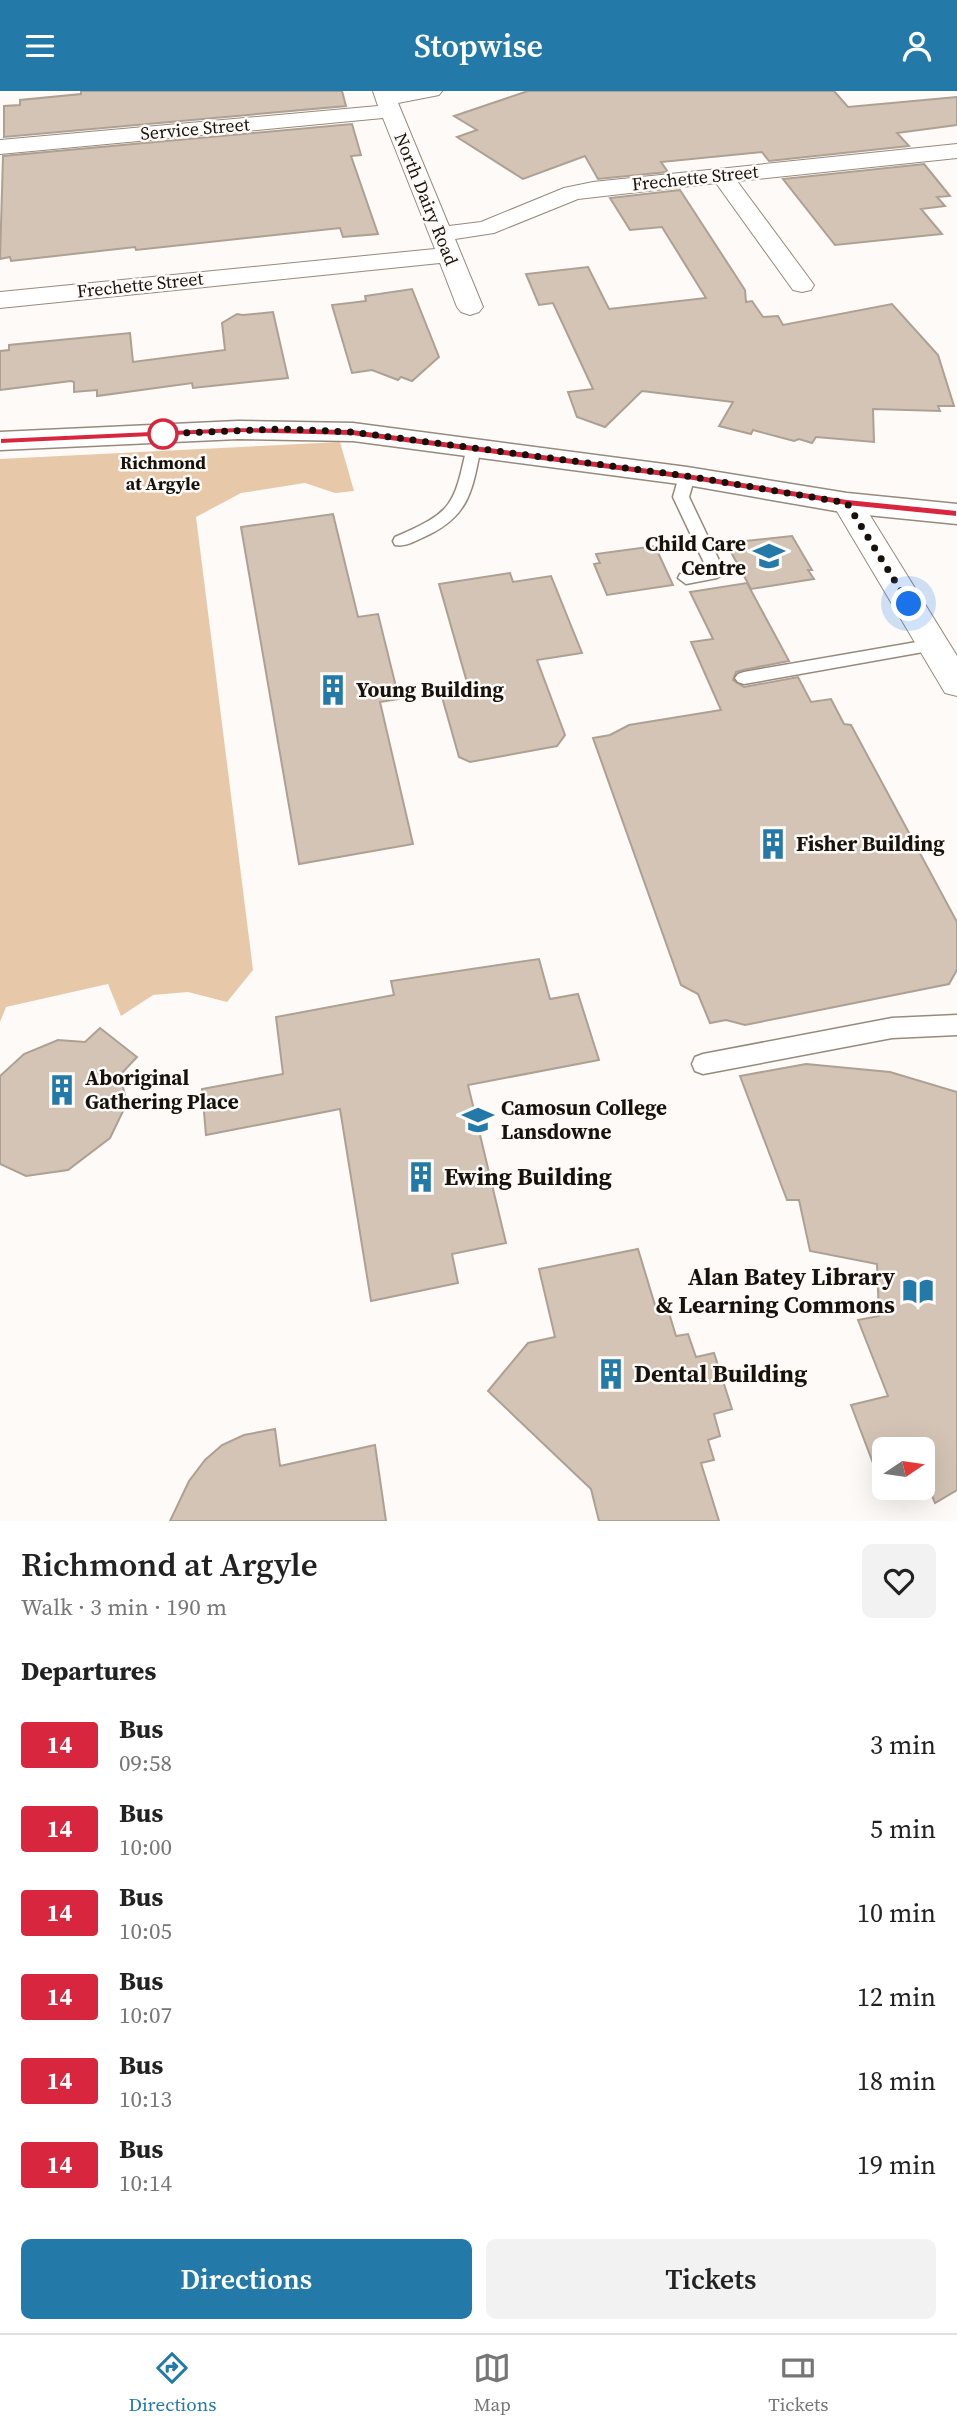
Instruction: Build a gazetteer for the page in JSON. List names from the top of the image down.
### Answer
{
  "streets": {
    "street": ["Service Street", "Frechette Street", "North Dairy Road"]
  },
  "crossings": [
    ["Service Street", "North Dairy Road"],
    ["Frechette Street", "North Dairy Road"]
  ],
  "places": {
    "other": ["Richmond at Argyle"],
    "school or university": ["Child Care Centre", "Camosun College Lansdowne"],
    "building": [
      "Young Building",
      "Fisher Building",
      "Aboriginal Gathering Place",
      "Ewing Building",
      "Dental Building"
    ],
    "library": ["Alan Batey Library & Learning Commons"]
  },
  "lines": ["bus line 14"],
  "north": "right",
  "page": {
    "header": "Stopwise",
    "heading": [
      ["Richmond at Argyle", "Walk · 3 min · 190 m"],
      "Departures"
    ],
    "list": [
      {
        "mark": "14",
        "name": "Bus",
        "note": "09:58",
        "value": "3 min"
      },
      {
        "mark": "14",
        "name": "Bus",
        "note": "10:00",
        "value": "5 min"
      },
      {
        "mark": "14",
        "name": "Bus",
        "note": "10:05",
        "value": "10 min"
      },
      {
        "mark": "14",
        "name": "Bus",
        "note": "10:07",
        "value": "12 min"
      },
      {
        "mark": "14",
        "name": "Bus",
        "note": "10:13",
        "value": "18 min"
      },
      {
        "mark": "14",
        "name": "Bus",
        "note": "10:14",
        "value": "19 min"
      }
    ],
    "buttons": ["Directions", "Tickets"],
    "tabs": ["Directions", "Map", "Tickets"]
  }
}
